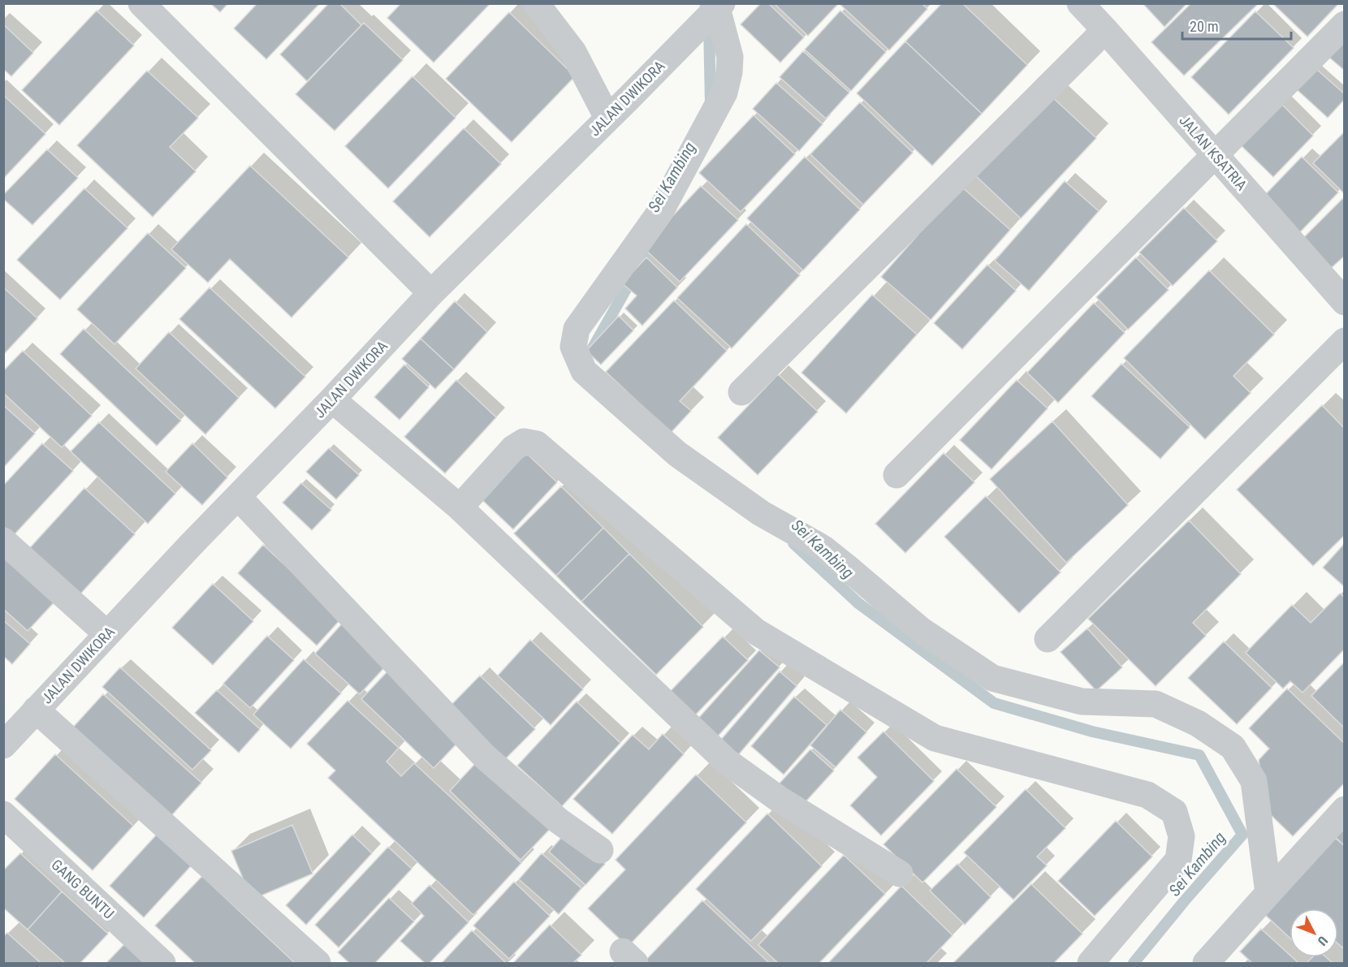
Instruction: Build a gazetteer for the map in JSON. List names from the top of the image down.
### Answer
{
  "streets": {
    "street": ["JALAN DWIKORA", "JALAN KSATRIA", "GANG BUNTU"]
  },
  "water": ["Sei Kambing"],
  "scale_bar": "20 m",
  "north": "bottom right"
}
